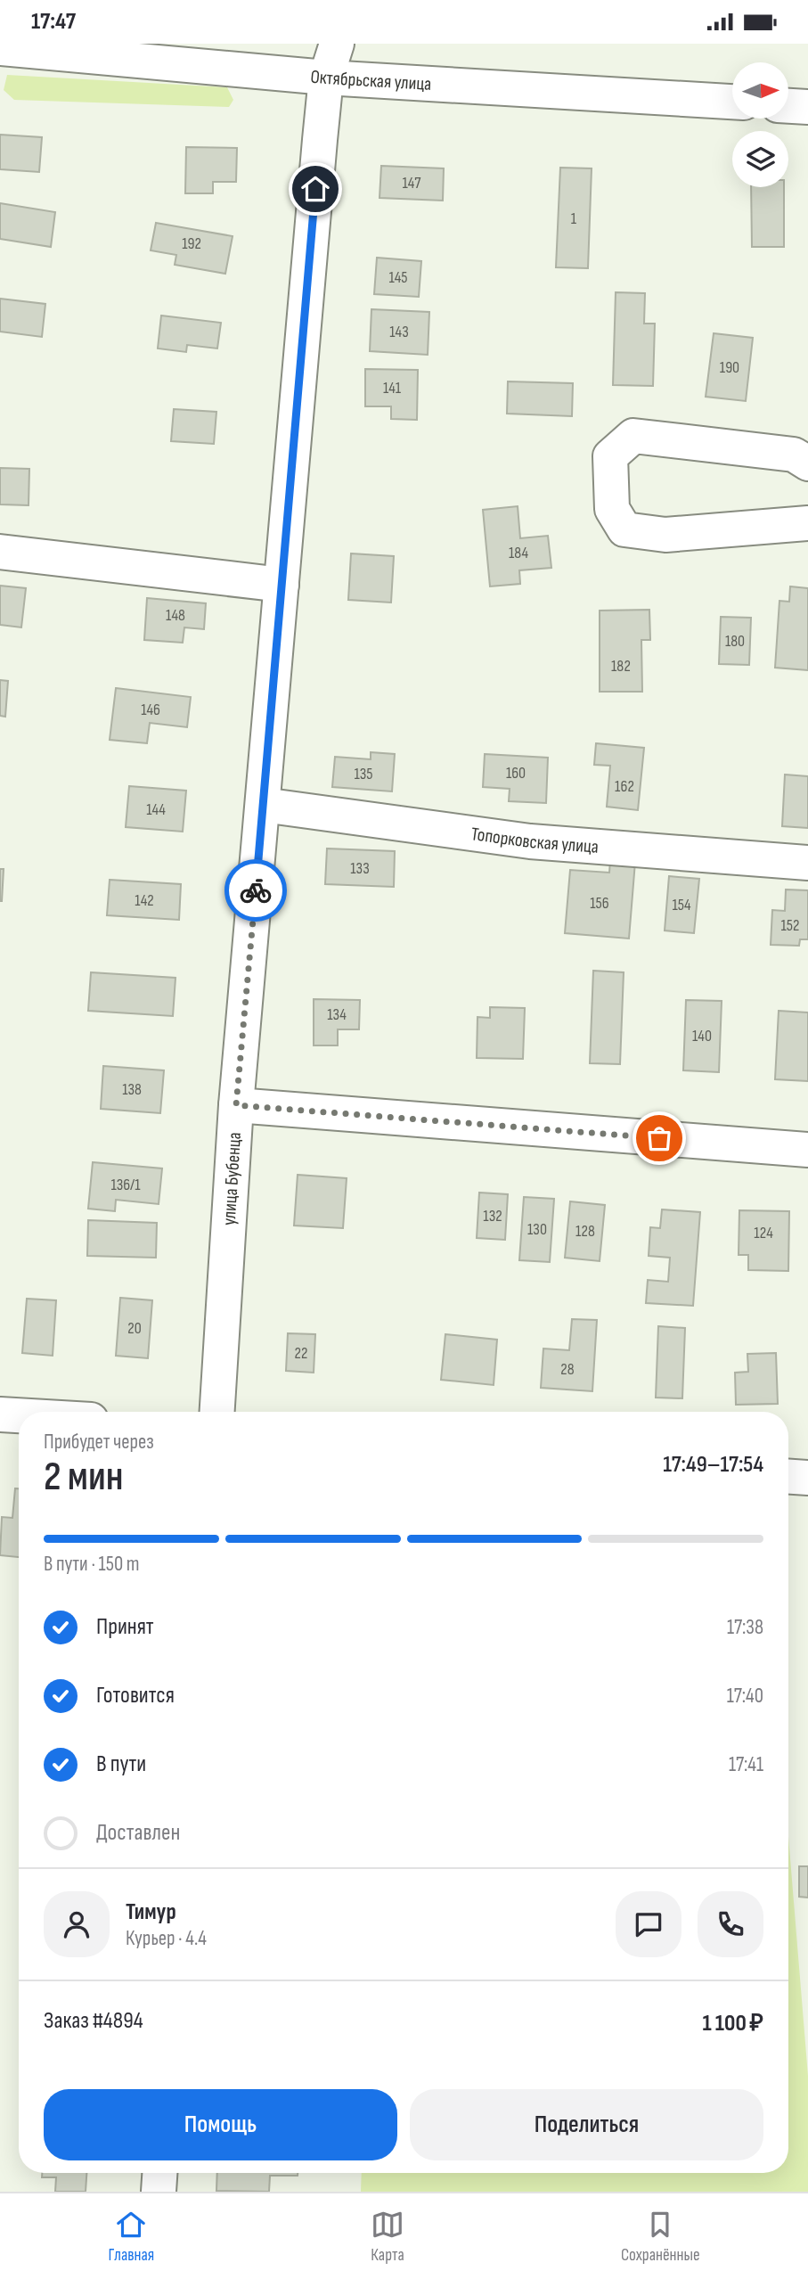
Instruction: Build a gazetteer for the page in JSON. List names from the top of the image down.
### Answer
{
  "streets": {
    "street": ["Октябрьская улица", "Топорковская улица", "улица Бубенца"]
  },
  "crossings": [
    ["Октябрьская улица", "улица Бубенца"],
    ["Топорковская улица", "улица Бубенца"]
  ],
  "house_numbers": [
    "147",
    "1",
    "192",
    "145",
    "143",
    "190",
    "141",
    "184",
    "148",
    "180",
    "182",
    "146",
    "160",
    "135",
    "162",
    "144",
    "133",
    "142",
    "156",
    "154",
    "152",
    "134",
    "140",
    "138",
    "136/1",
    "132",
    "130",
    "128",
    "124",
    "20",
    "22",
    "28"
  ],
  "north": "right",
  "page": {
    "status": "17:47",
    "heading": ["2 мин", "Прибудет через", "17:49–17:54"],
    "panel": [
      "Тимур",
      "Курьер · 4.4",
      "Заказ #4894",
      "1 100 ₽"
    ],
    "bar": "В пути · 150 m",
    "list": [
      ["Принят", "17:38"],
      ["Готовится", "17:40"],
      ["В пути", "17:41"],
      "Доставлен"
    ],
    "buttons": ["Помощь", "Поделиться"],
    "tabs": ["Главная", "Карта", "Сохранённые"]
  }
}
